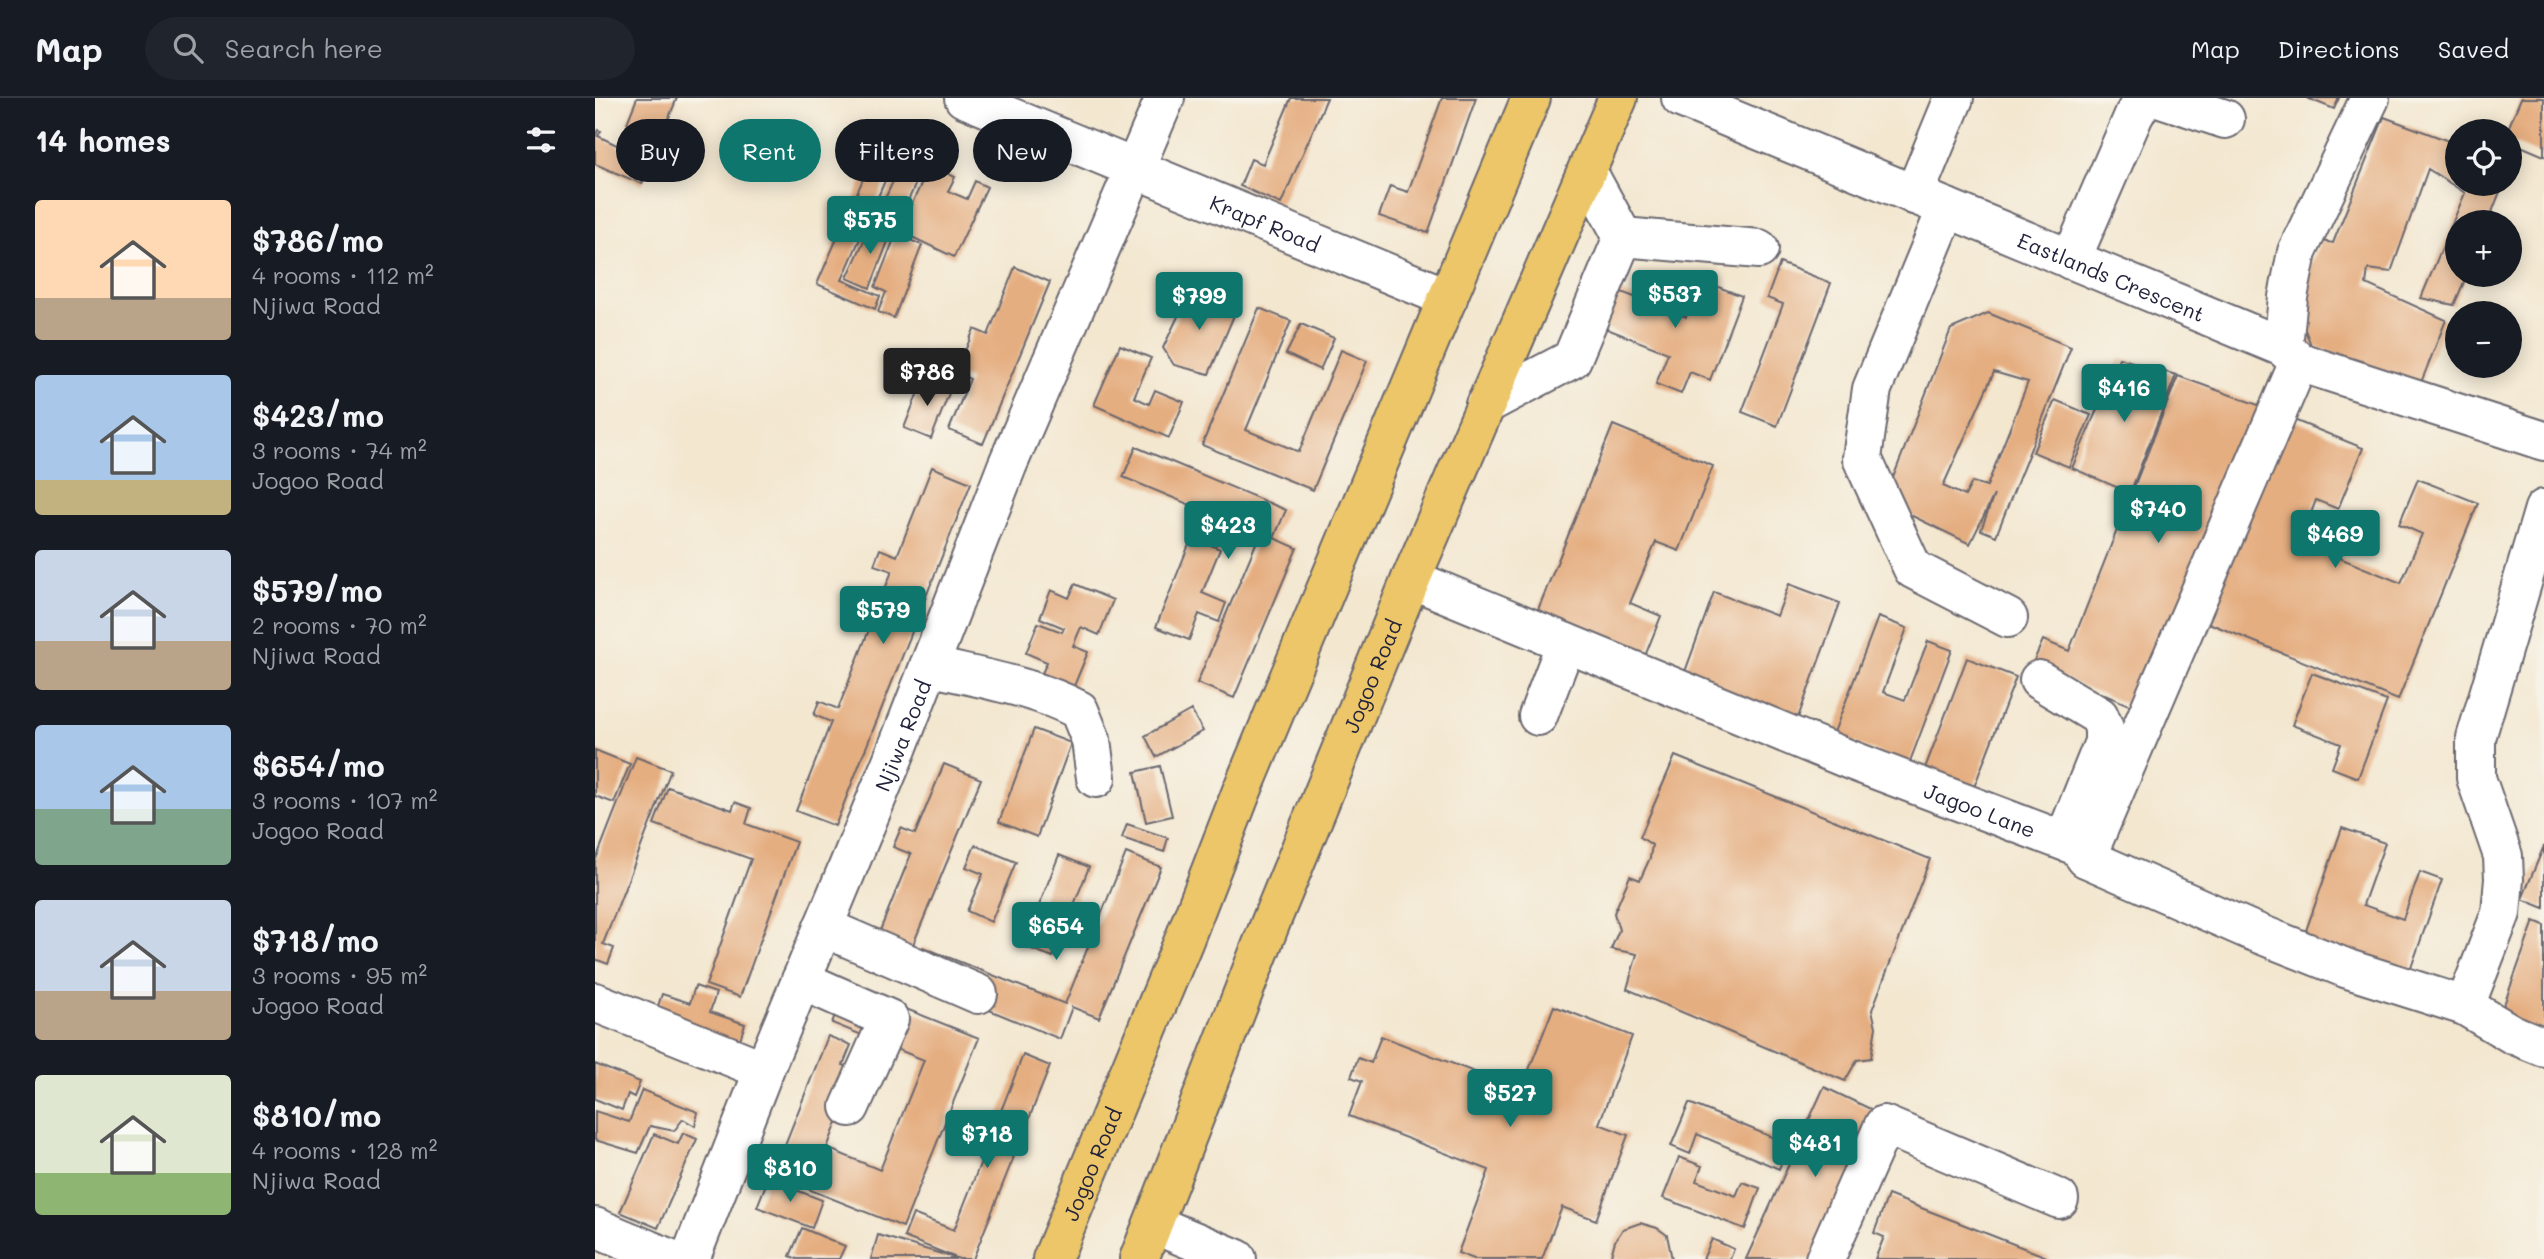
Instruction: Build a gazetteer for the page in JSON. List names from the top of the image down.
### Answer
{
  "streets": {
    "main road": ["Jogoo Road"],
    "street": [
      "Krapf Road",
      "Eastlands Crescent",
      "Njiwa Road",
      "Jagoo Lane"
    ]
  },
  "crossings": [
    ["Krapf Road", "Jogoo Road"],
    ["Krapf Road", "Njiwa Road"],
    ["Jogoo Road", "Jagoo Lane"]
  ],
  "page": {
    "header": "Map",
    "search": "Search here",
    "nav": ["Map", "Directions", "Saved"],
    "heading": "14 homes",
    "map_buttons": ["+", "−"],
    "chip": [
      "Buy",
      "Rent",
      "Filters",
      "New"
    ],
    "list": [
      {
        "name": "$786/mo",
        "note": "4 rooms · 112 m² · Njiwa Road"
      },
      {
        "name": "$423/mo",
        "note": "3 rooms · 74 m² · Jogoo Road"
      },
      {
        "name": "$579/mo",
        "note": "2 rooms · 70 m² · Njiwa Road"
      },
      {
        "name": "$654/mo",
        "note": "3 rooms · 107 m² · Jogoo Road"
      },
      {
        "name": "$718/mo",
        "note": "3 rooms · 95 m² · Jogoo Road"
      },
      {
        "name": "$810/mo",
        "note": "4 rooms · 128 m² · Njiwa Road"
      }
    ],
    "price": [
      "$575",
      "$537",
      "$799",
      "$786",
      "$416",
      "$740",
      "$423",
      "$469",
      "$579",
      "$654",
      "$527",
      "$718",
      "$481",
      "$810"
    ]
  }
}
